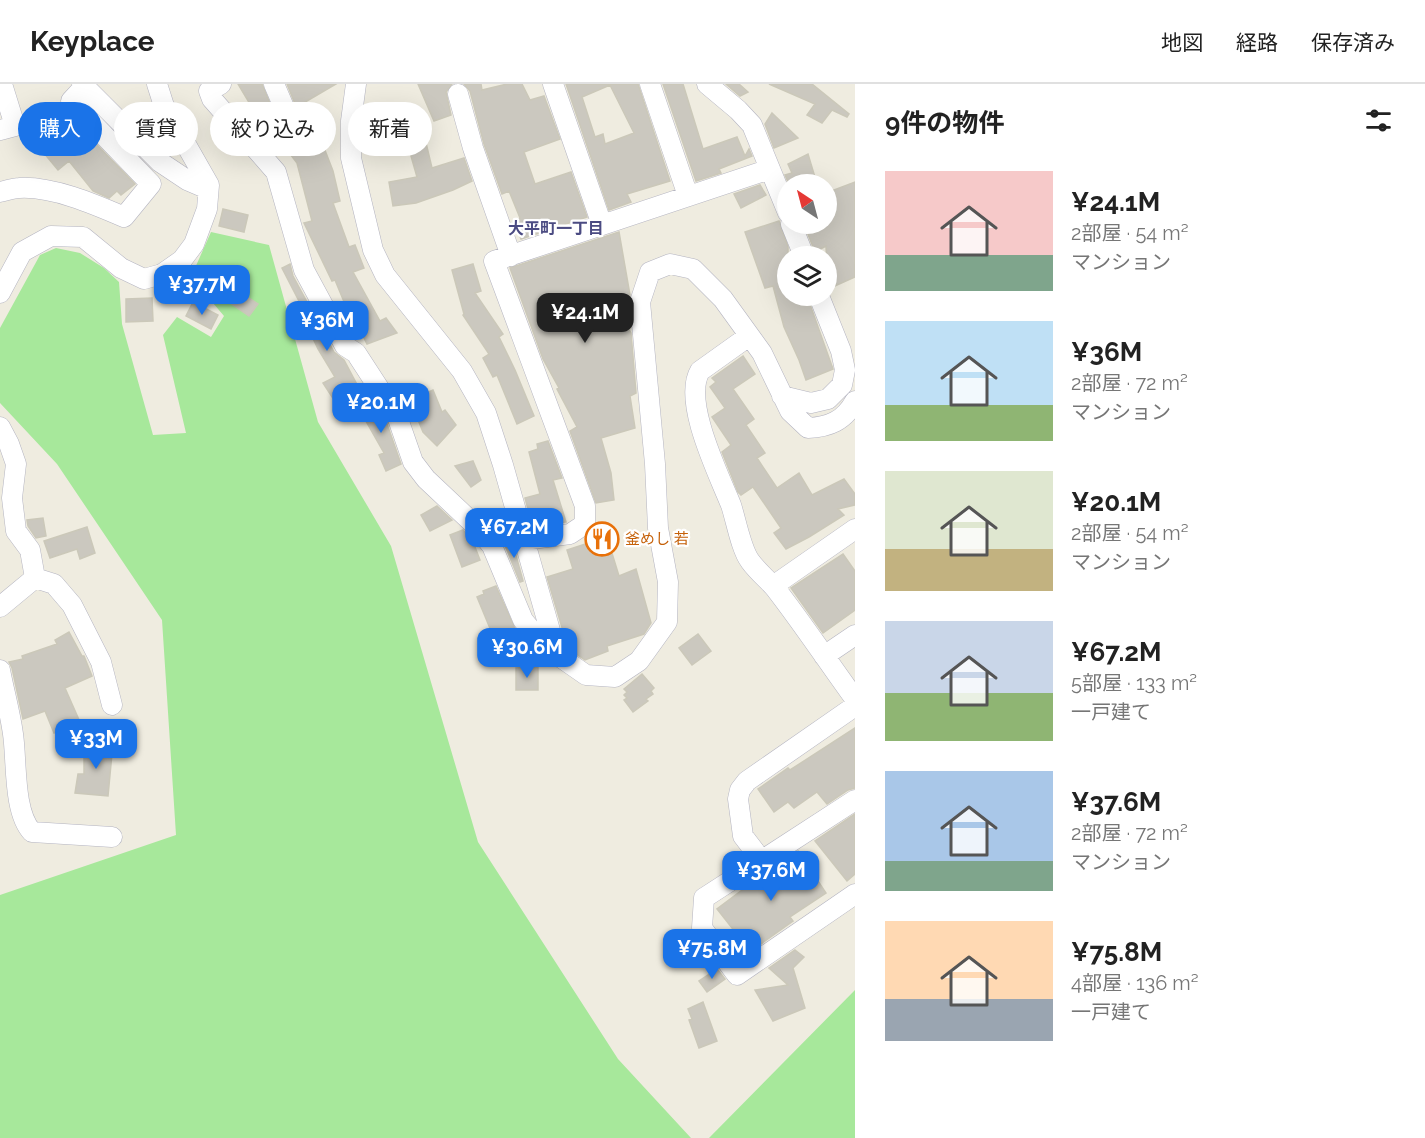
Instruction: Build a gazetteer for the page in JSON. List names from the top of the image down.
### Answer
{
  "districts": ["大平町一丁目"],
  "places": {
    "restaurant": ["釜めし 若"]
  },
  "north": "top left",
  "page": {
    "header": "Keyplace",
    "nav": ["地図", "経路", "保存済み"],
    "heading": "9件の物件",
    "chip": [
      "購入",
      "賃貸",
      "絞り込み",
      "新着"
    ],
    "list": [
      {
        "name": "¥24.1M",
        "note": "2部屋 · 54 m² · マンション"
      },
      {
        "name": "¥36M",
        "note": "2部屋 · 72 m² · マンション"
      },
      {
        "name": "¥20.1M",
        "note": "2部屋 · 54 m² · マンション"
      },
      {
        "name": "¥67.2M",
        "note": "5部屋 · 133 m² · 一戸建て"
      },
      {
        "name": "¥37.6M",
        "note": "2部屋 · 72 m² · マンション"
      },
      {
        "name": "¥75.8M",
        "note": "4部屋 · 136 m² · 一戸建て"
      }
    ],
    "price": [
      "¥37.7M",
      "¥24.1M",
      "¥36M",
      "¥20.1M",
      "¥67.2M",
      "¥30.6M",
      "¥33M",
      "¥37.6M",
      "¥75.8M"
    ]
  }
}
